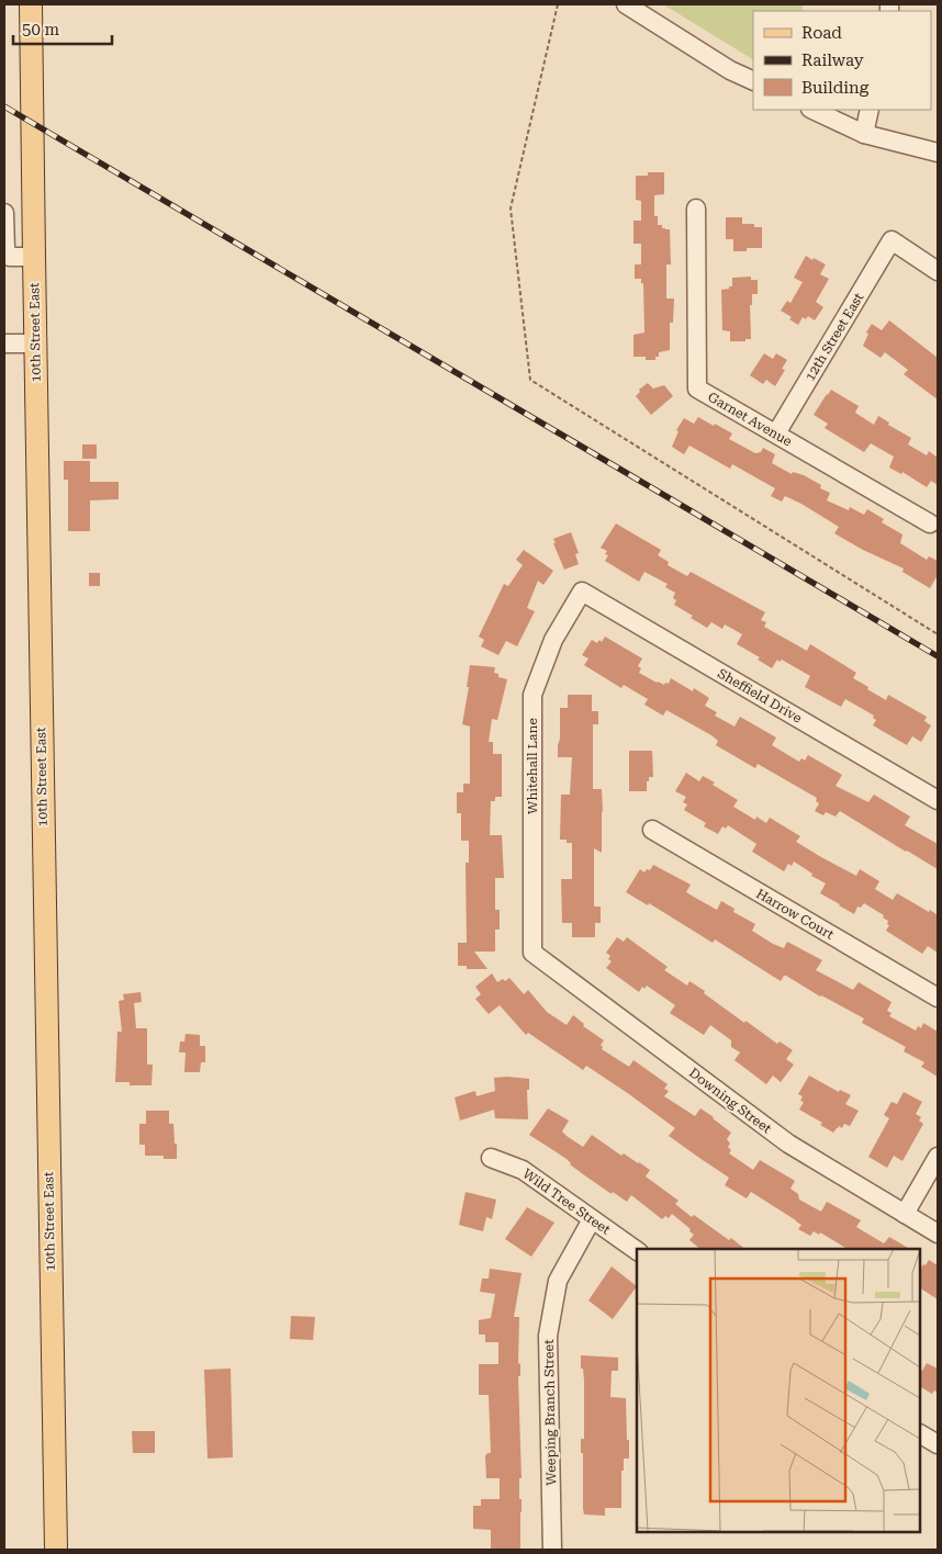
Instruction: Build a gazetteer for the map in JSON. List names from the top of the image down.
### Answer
{
  "streets": {
    "main road": ["10th Street East"],
    "street": [
      "12th Street East",
      "Garnet Avenue",
      "Sheffield Drive",
      "Whitehall Lane",
      "Harrow Court",
      "Downing Street",
      "Wild Tree Street",
      "Weeping Branch Street"
    ]
  },
  "crossings": [
    ["12th Street East", "Garnet Avenue"],
    ["Sheffield Drive", "Whitehall Lane"],
    ["Whitehall Lane", "Downing Street"],
    ["Wild Tree Street", "Weeping Branch Street"]
  ],
  "legend": ["Road", "Railway", "Building"],
  "scale_bar": "50 m"
}
